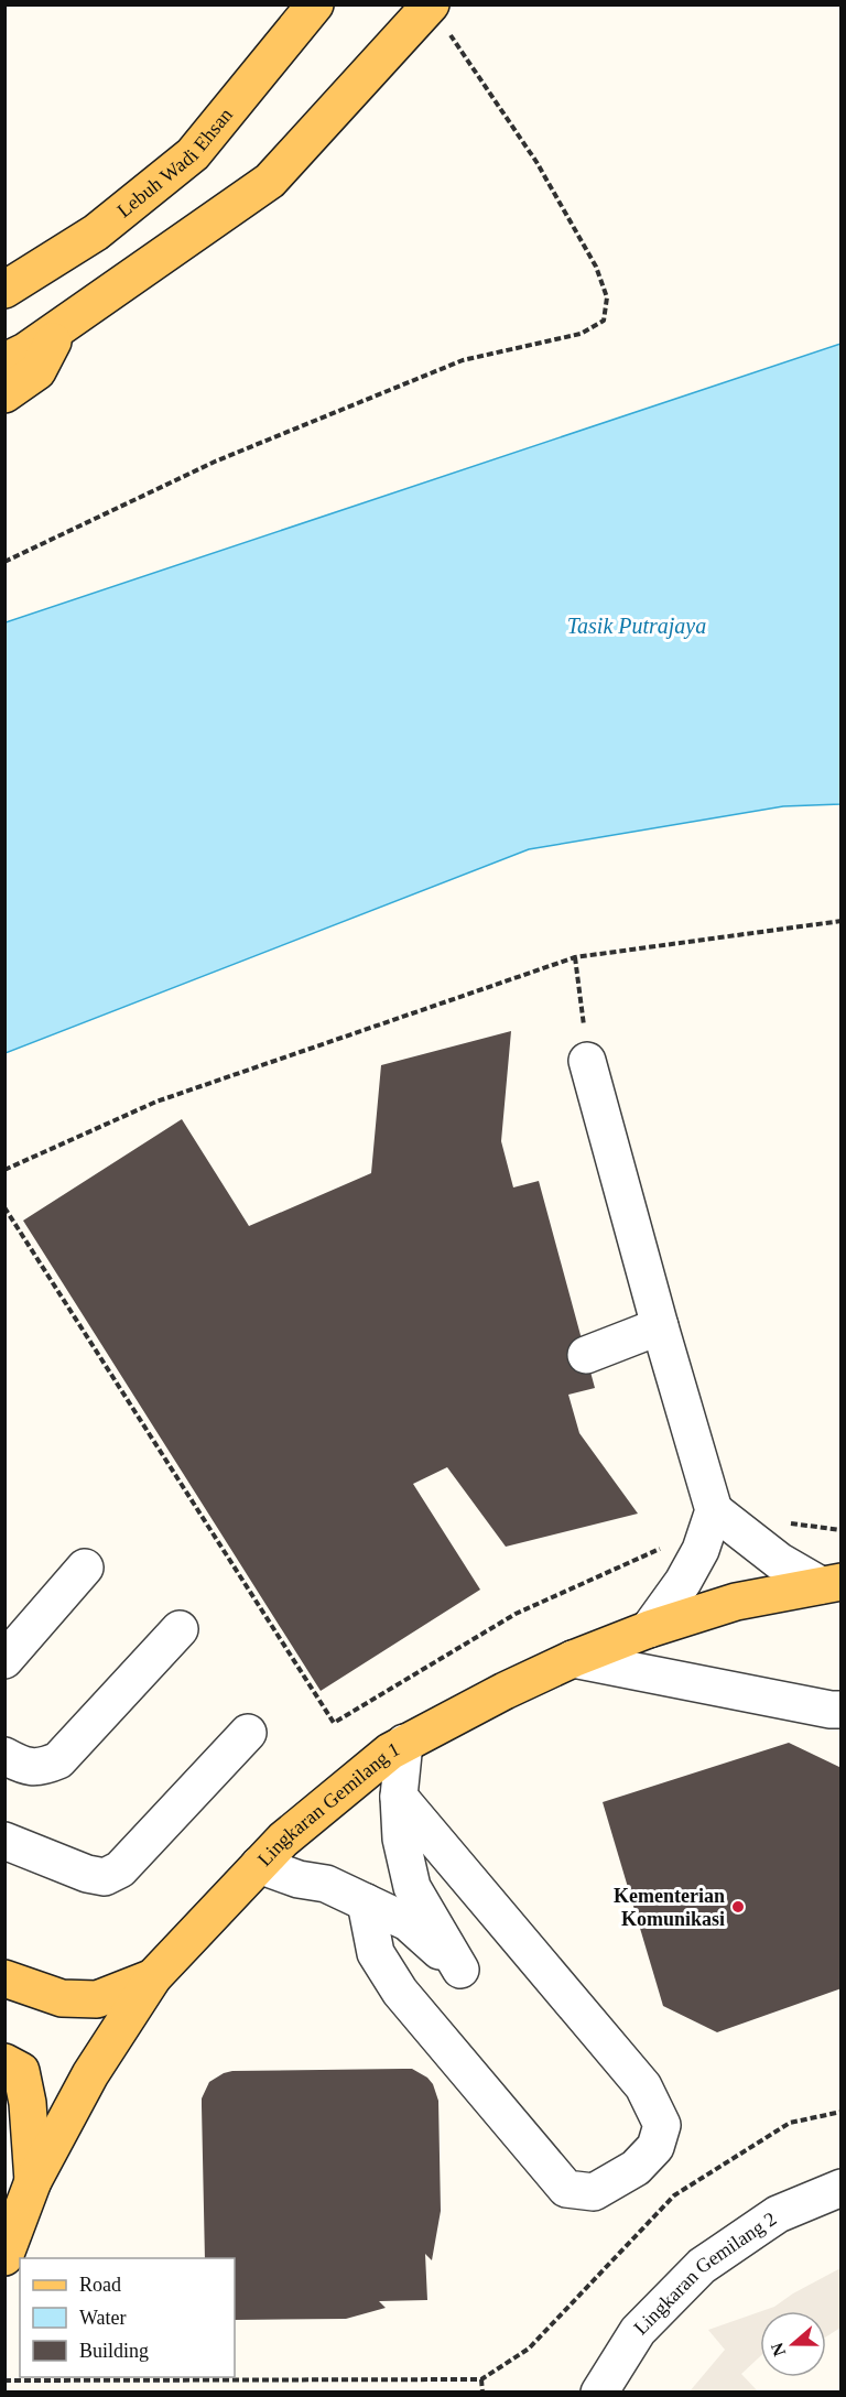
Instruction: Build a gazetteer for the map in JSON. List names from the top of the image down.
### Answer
{
  "streets": {
    "main road": ["Lebuh Wadi Ehsan", "Lingkaran Gemilang 1"],
    "street": ["Lingkaran Gemilang 2"]
  },
  "water": ["Tasik Putrajaya"],
  "places": ["Kementerian Komunikasi"],
  "legend": ["Road", "Water", "Building"],
  "north": "left"
}
